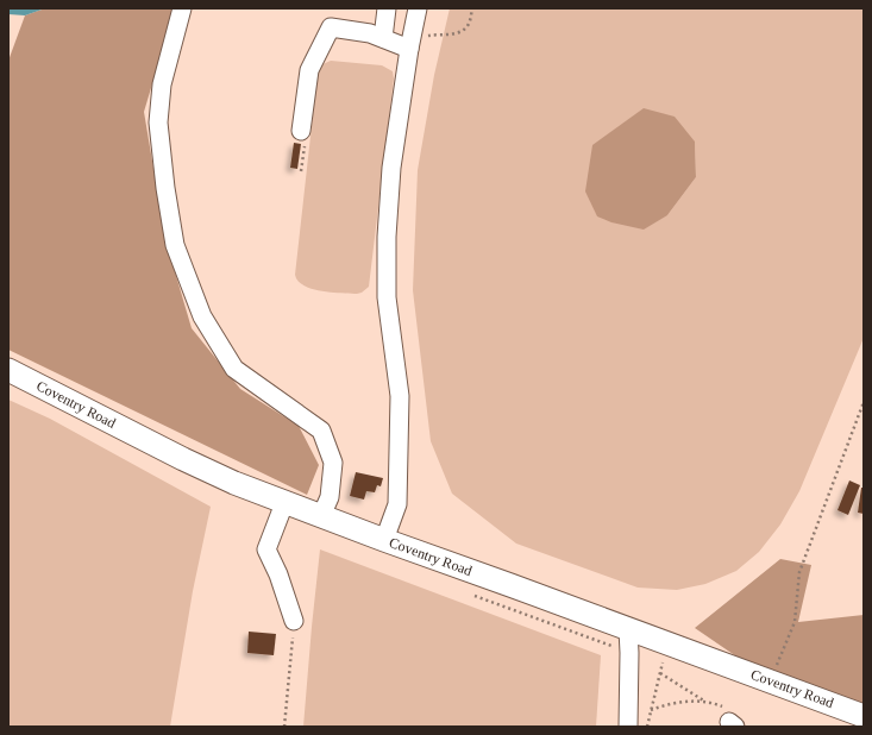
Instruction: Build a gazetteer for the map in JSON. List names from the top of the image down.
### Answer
{
  "streets": {
    "main road": ["Coventry Road"]
  }
}
